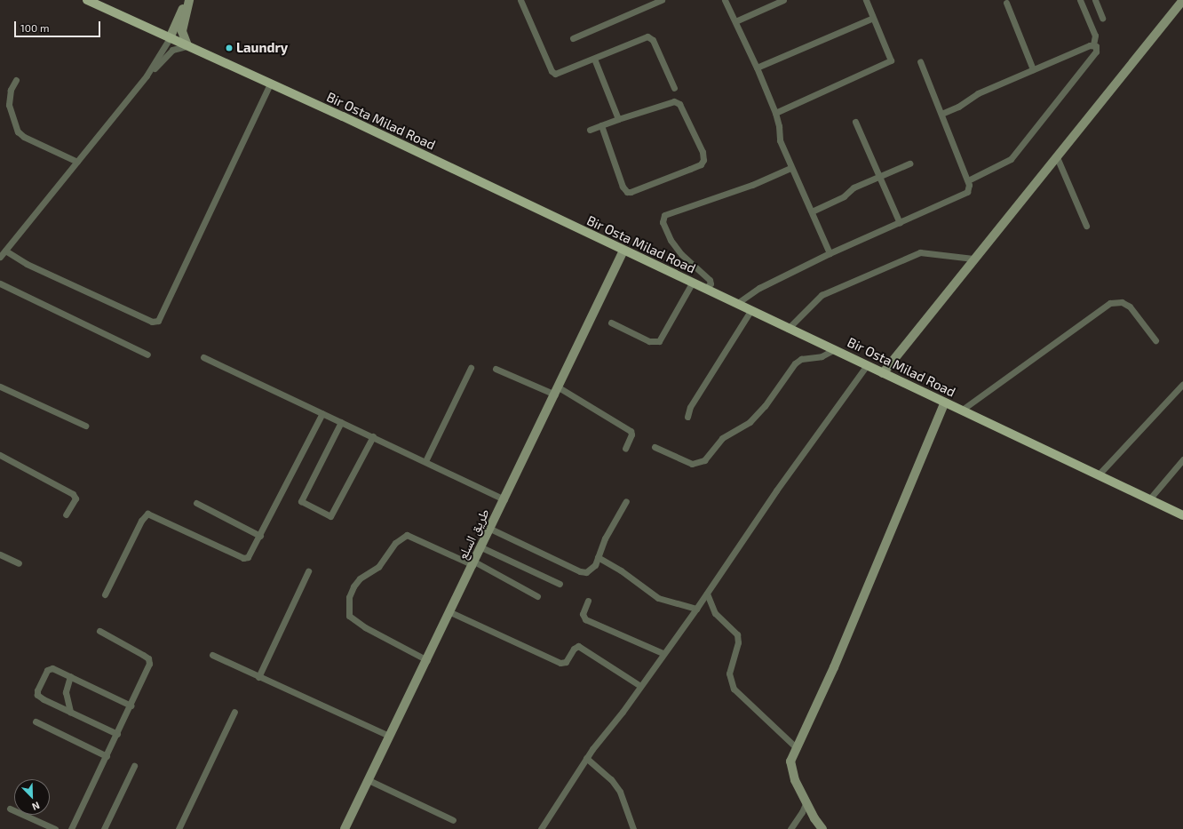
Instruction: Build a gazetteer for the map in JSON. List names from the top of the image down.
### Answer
{
  "streets": {
    "main road": ["Bir Osta Milad Road"],
    "street": ["طريق السلع"]
  },
  "crossings": [
    ["Bir Osta Milad Road", "طريق السلع"]
  ],
  "places": ["Laundry"],
  "scale_bar": "100 m",
  "north": "bottom right"
}
